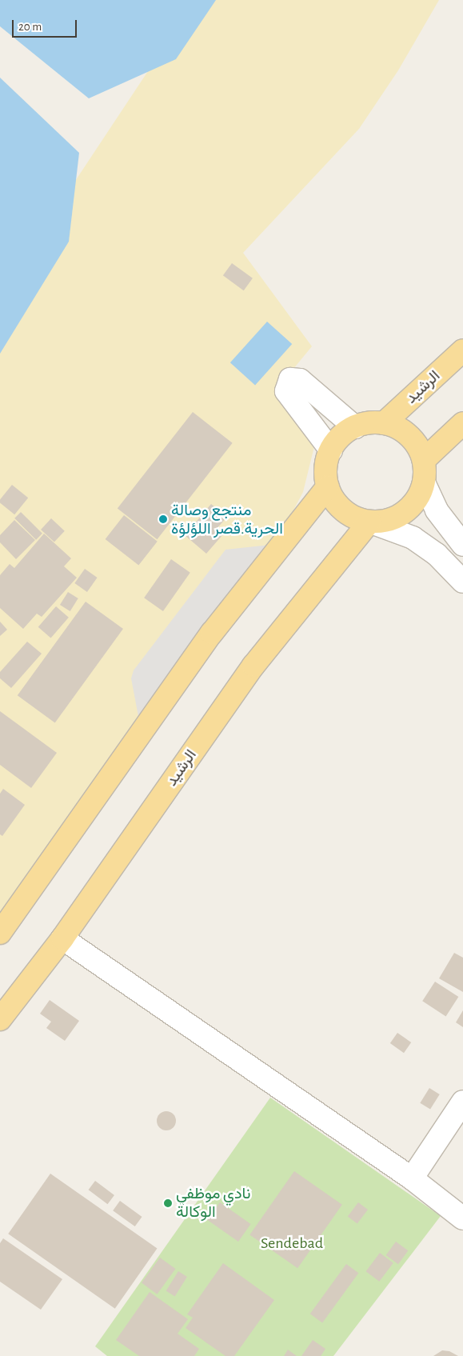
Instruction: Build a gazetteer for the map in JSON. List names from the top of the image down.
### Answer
{
  "streets": {
    "main road": ["الرشيد"]
  },
  "parks": ["Sendebad"],
  "places": ["منتجع وصالة الحرية.قصر اللؤلؤة", "نادي موظفي الوكالة"],
  "scale_bar": "20 m"
}
